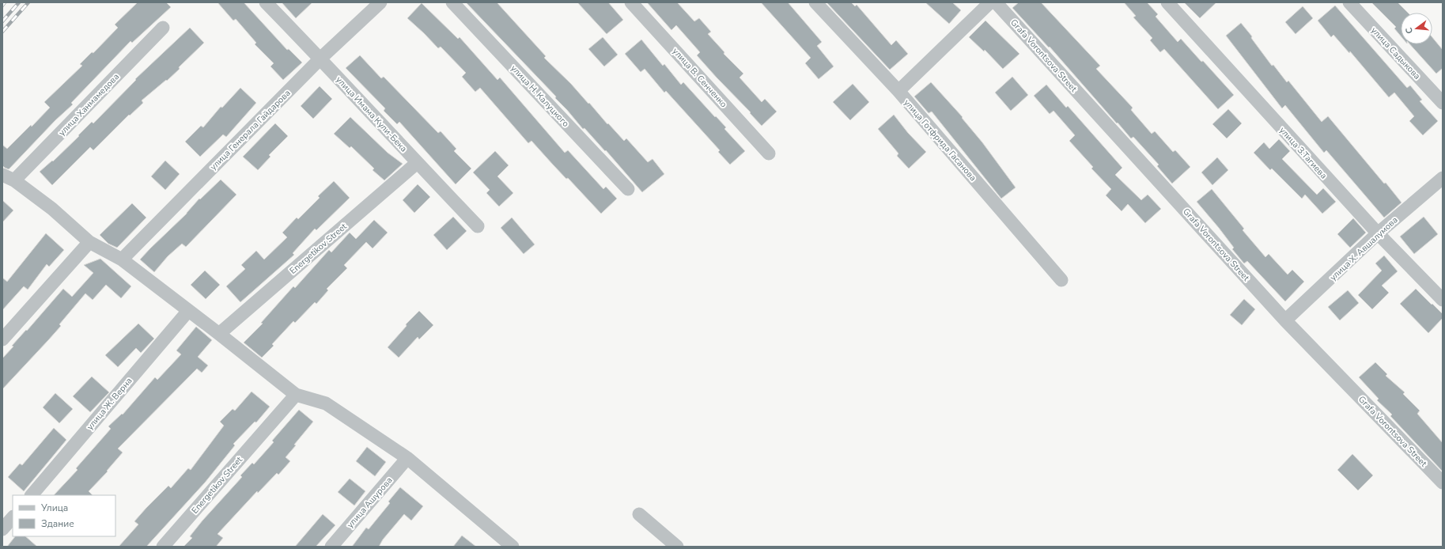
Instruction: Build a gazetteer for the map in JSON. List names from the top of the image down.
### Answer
{
  "streets": {
    "street": [
      "улица Садыкова",
      "Grafa Vorontsova Street",
      "улица В. Сенченко",
      "улица Н. Калуцкого",
      "улица Ханмамедова",
      "улица Имама Кули-Бека",
      "улица Генерала Гайдарова",
      "улица Готфрида Гасанова",
      "улица З.Тагиева",
      "Energetikov Street",
      "улица Х. Авшалумова",
      "улица Ж. Верна",
      "улица Ашурова"
    ]
  },
  "crossings": [
    ["Grafa Vorontsova Street", "улица Х. Авшалумова"],
    ["улица Имама Кули-Бека", "улица Генерала Гайдарова"],
    ["улица Имама Кули-Бека", "Energetikov Street"],
    ["улица З.Тагиева", "улица Х. Авшалумова"]
  ],
  "legend": ["Улица", "Здание"],
  "north": "left"
}
